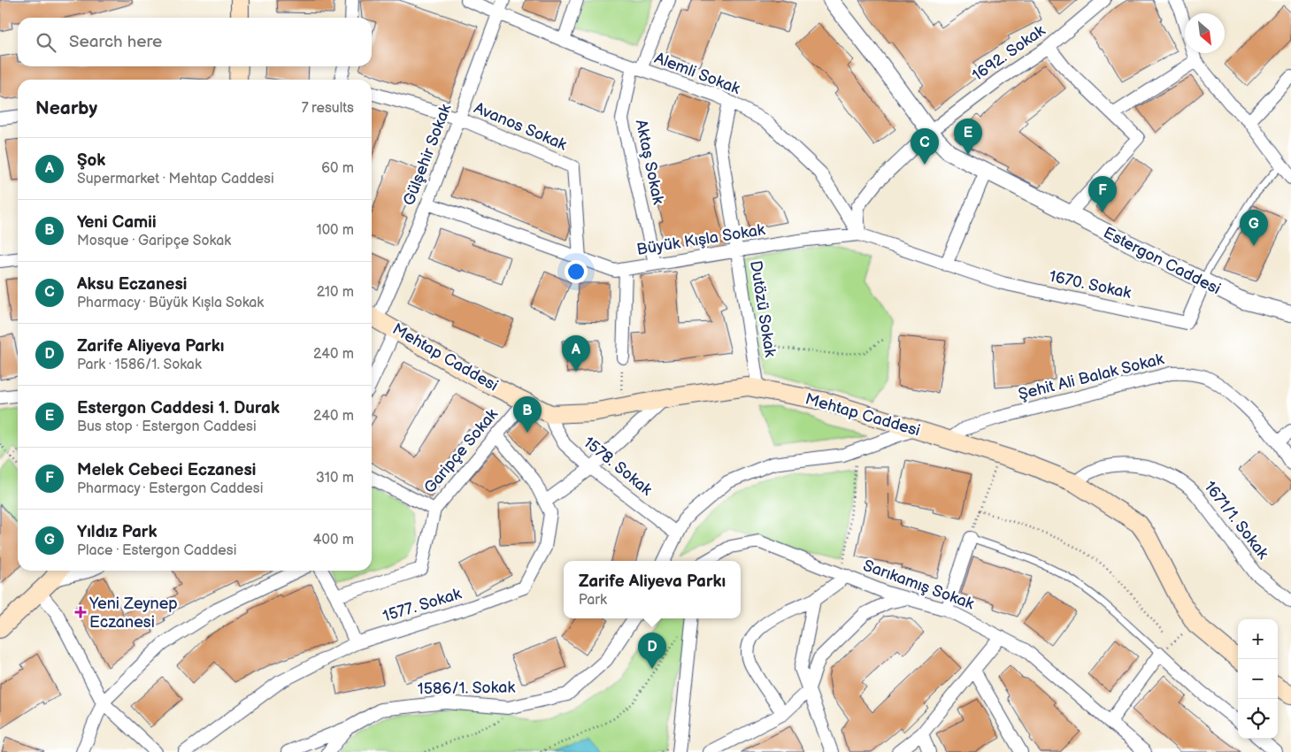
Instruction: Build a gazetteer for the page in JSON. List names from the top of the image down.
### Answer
{
  "streets": {
    "main road": ["Mehtap Caddesi"],
    "street": [
      "1692. Sokak",
      "Alemli Sokak",
      "Avanos Sokak",
      "Gülşehir Sokak",
      "Aktaş Sokak",
      "Büyük Kışla Sokak",
      "Estergon Caddesi",
      "1670. Sokak",
      "Dutözü Sokak",
      "Şehit Ali Balak Sokak",
      "Garipçe Sokak",
      "1578. Sokak",
      "1671/1. Sokak",
      "Sarıkamış Sokak",
      "1577. Sokak",
      "1586/1. Sokak"
    ]
  },
  "crossings": [
    ["1692. Sokak", "Estergon Caddesi"],
    ["Alemli Sokak", "Gülşehir Sokak"],
    ["Alemli Sokak", "Aktaş Sokak"],
    ["Alemli Sokak", "Büyük Kışla Sokak"],
    ["Alemli Sokak", "Dutözü Sokak"],
    ["Avanos Sokak", "Gülşehir Sokak"],
    ["Avanos Sokak", "Büyük Kışla Sokak"],
    ["Gülşehir Sokak", "Büyük Kışla Sokak"],
    ["Gülşehir Sokak", "Mehtap Caddesi"],
    ["Aktaş Sokak", "Büyük Kışla Sokak"],
    ["Büyük Kışla Sokak", "Dutözü Sokak"],
    ["Estergon Caddesi", "1670. Sokak"],
    ["Dutözü Sokak", "Mehtap Caddesi"],
    ["Mehtap Caddesi", "Şehit Ali Balak Sokak"],
    ["Mehtap Caddesi", "Garipçe Sokak"],
    ["Mehtap Caddesi", "1578. Sokak"],
    ["Mehtap Caddesi", "1671/1. Sokak"],
    ["Garipçe Sokak", "1577. Sokak"]
  ],
  "places": {
    "health": ["Yeni Zeynep Eczanesi"]
  },
  "north": "bottom right",
  "page": {
    "search": "Search here",
    "heading": ["Nearby", "7 results"],
    "pins": [
      "E",
      "C",
      "F",
      "G",
      "A",
      "B",
      "D"
    ],
    "list": [
      {
        "mark": "A",
        "name": "Şok",
        "note": "Supermarket · Mehtap Caddesi",
        "value": "60 m"
      },
      {
        "mark": "B",
        "name": "Yeni Camii",
        "note": "Mosque · Garipçe Sokak",
        "value": "100 m"
      },
      {
        "mark": "C",
        "name": "Aksu Eczanesi",
        "note": "Pharmacy · Büyük Kışla Sokak",
        "value": "210 m"
      },
      {
        "mark": "D",
        "name": "Zarife Aliyeva Parkı",
        "note": "Park · 1586/1. Sokak",
        "value": "240 m"
      },
      {
        "mark": "E",
        "name": "Estergon Caddesi 1. Durak",
        "note": "Bus stop · Estergon Caddesi",
        "value": "240 m"
      },
      {
        "mark": "F",
        "name": "Melek Cebeci Eczanesi",
        "note": "Pharmacy · Estergon Caddesi",
        "value": "310 m"
      },
      {
        "mark": "G",
        "name": "Yıldız Park",
        "note": "Place · Estergon Caddesi",
        "value": "400 m"
      }
    ],
    "popup": ["Zarife Aliyeva Parkı", "Park"],
    "map_buttons": ["+", "−"]
  }
}
